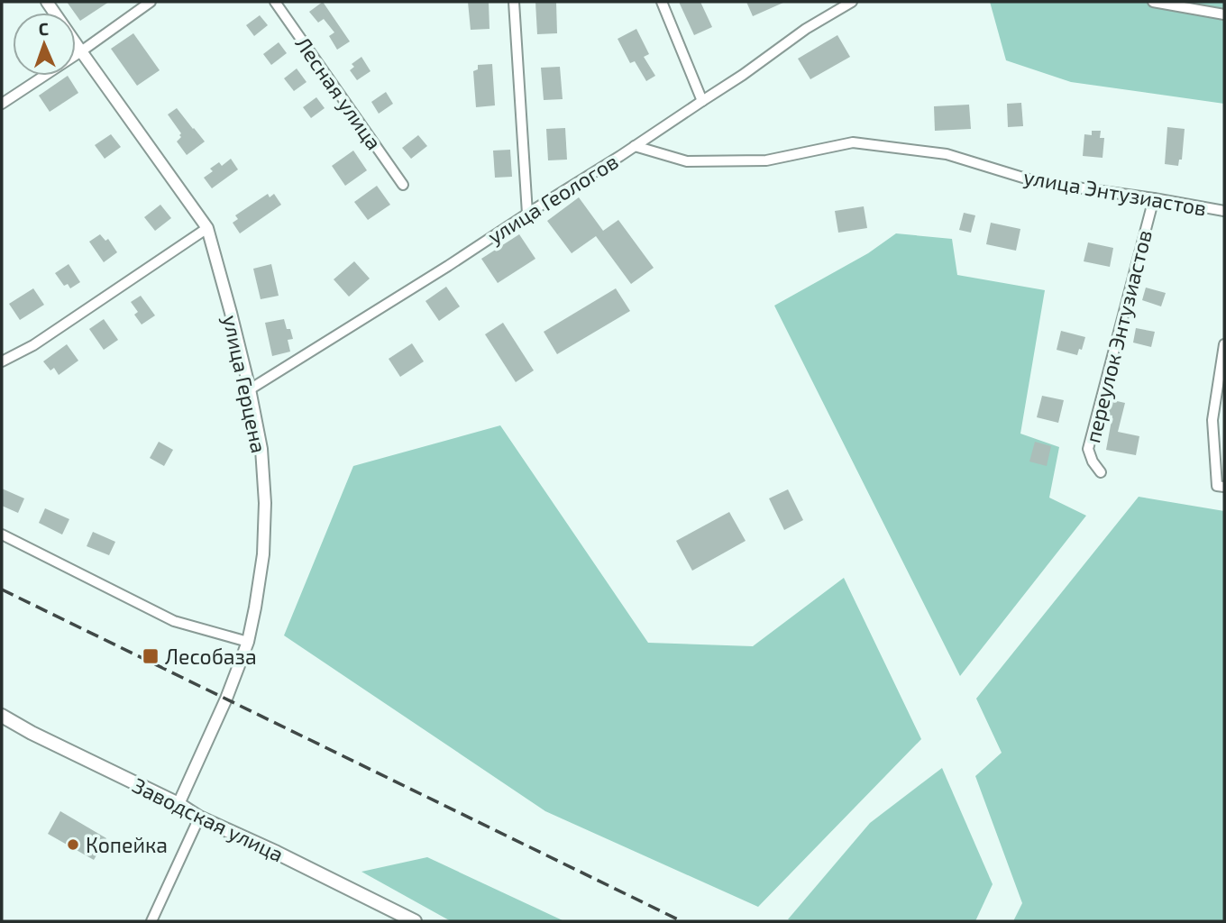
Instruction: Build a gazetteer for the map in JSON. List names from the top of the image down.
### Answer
{
  "streets": {
    "main road": ["Заводская улица"],
    "street": [
      "Лесная улица",
      "улица Энтузиастов",
      "улица Геологов",
      "переулок Энтузиастов",
      "улица Герцена"
    ]
  },
  "crossings": [
    ["улица Энтузиастов", "улица Геологов"],
    ["улица Энтузиастов", "переулок Энтузиастов"],
    ["улица Геологов", "улица Герцена"],
    ["улица Герцена", "Заводская улица"]
  ],
  "places": {
    "transit": ["Лесобаза"],
    "other": ["Копейка"]
  },
  "north": "top"
}
